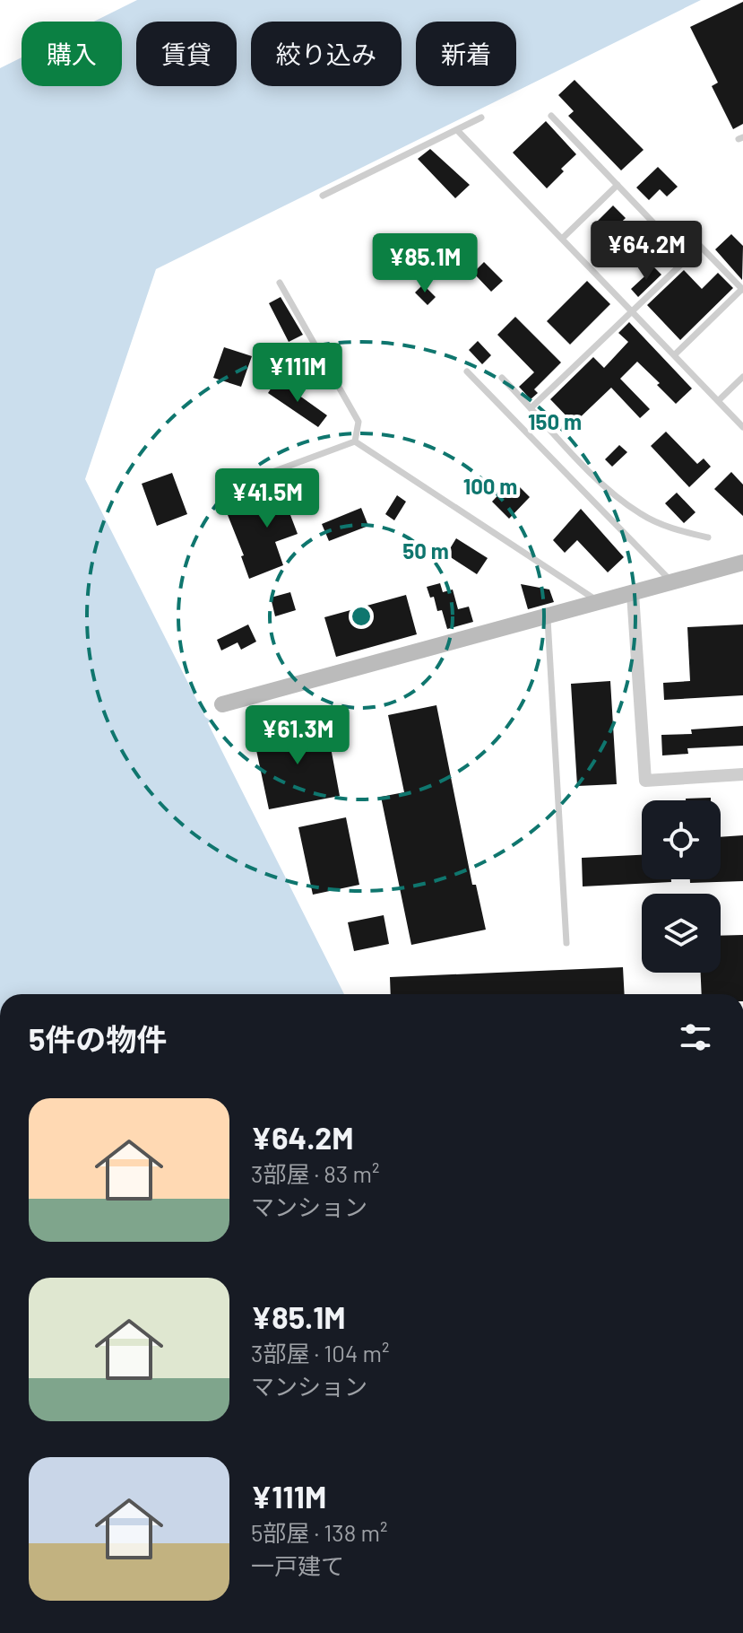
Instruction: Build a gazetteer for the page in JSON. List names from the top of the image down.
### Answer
{
  "page": {
    "chip": [
      "購入",
      "賃貸",
      "絞り込み",
      "新着"
    ],
    "price": [
      "¥64.2M",
      "¥85.1M",
      "¥111M",
      "¥41.5M",
      "¥61.3M"
    ],
    "heading": "5件の物件",
    "list": [
      {
        "name": "¥64.2M",
        "note": "3部屋 · 83 m² · マンション"
      },
      {
        "name": "¥85.1M",
        "note": "3部屋 · 104 m² · マンション"
      },
      {
        "name": "¥111M",
        "note": "5部屋 · 138 m² · 一戸建て"
      }
    ]
  },
  "rings": ["150 m", "100 m", "50 m"]
}
